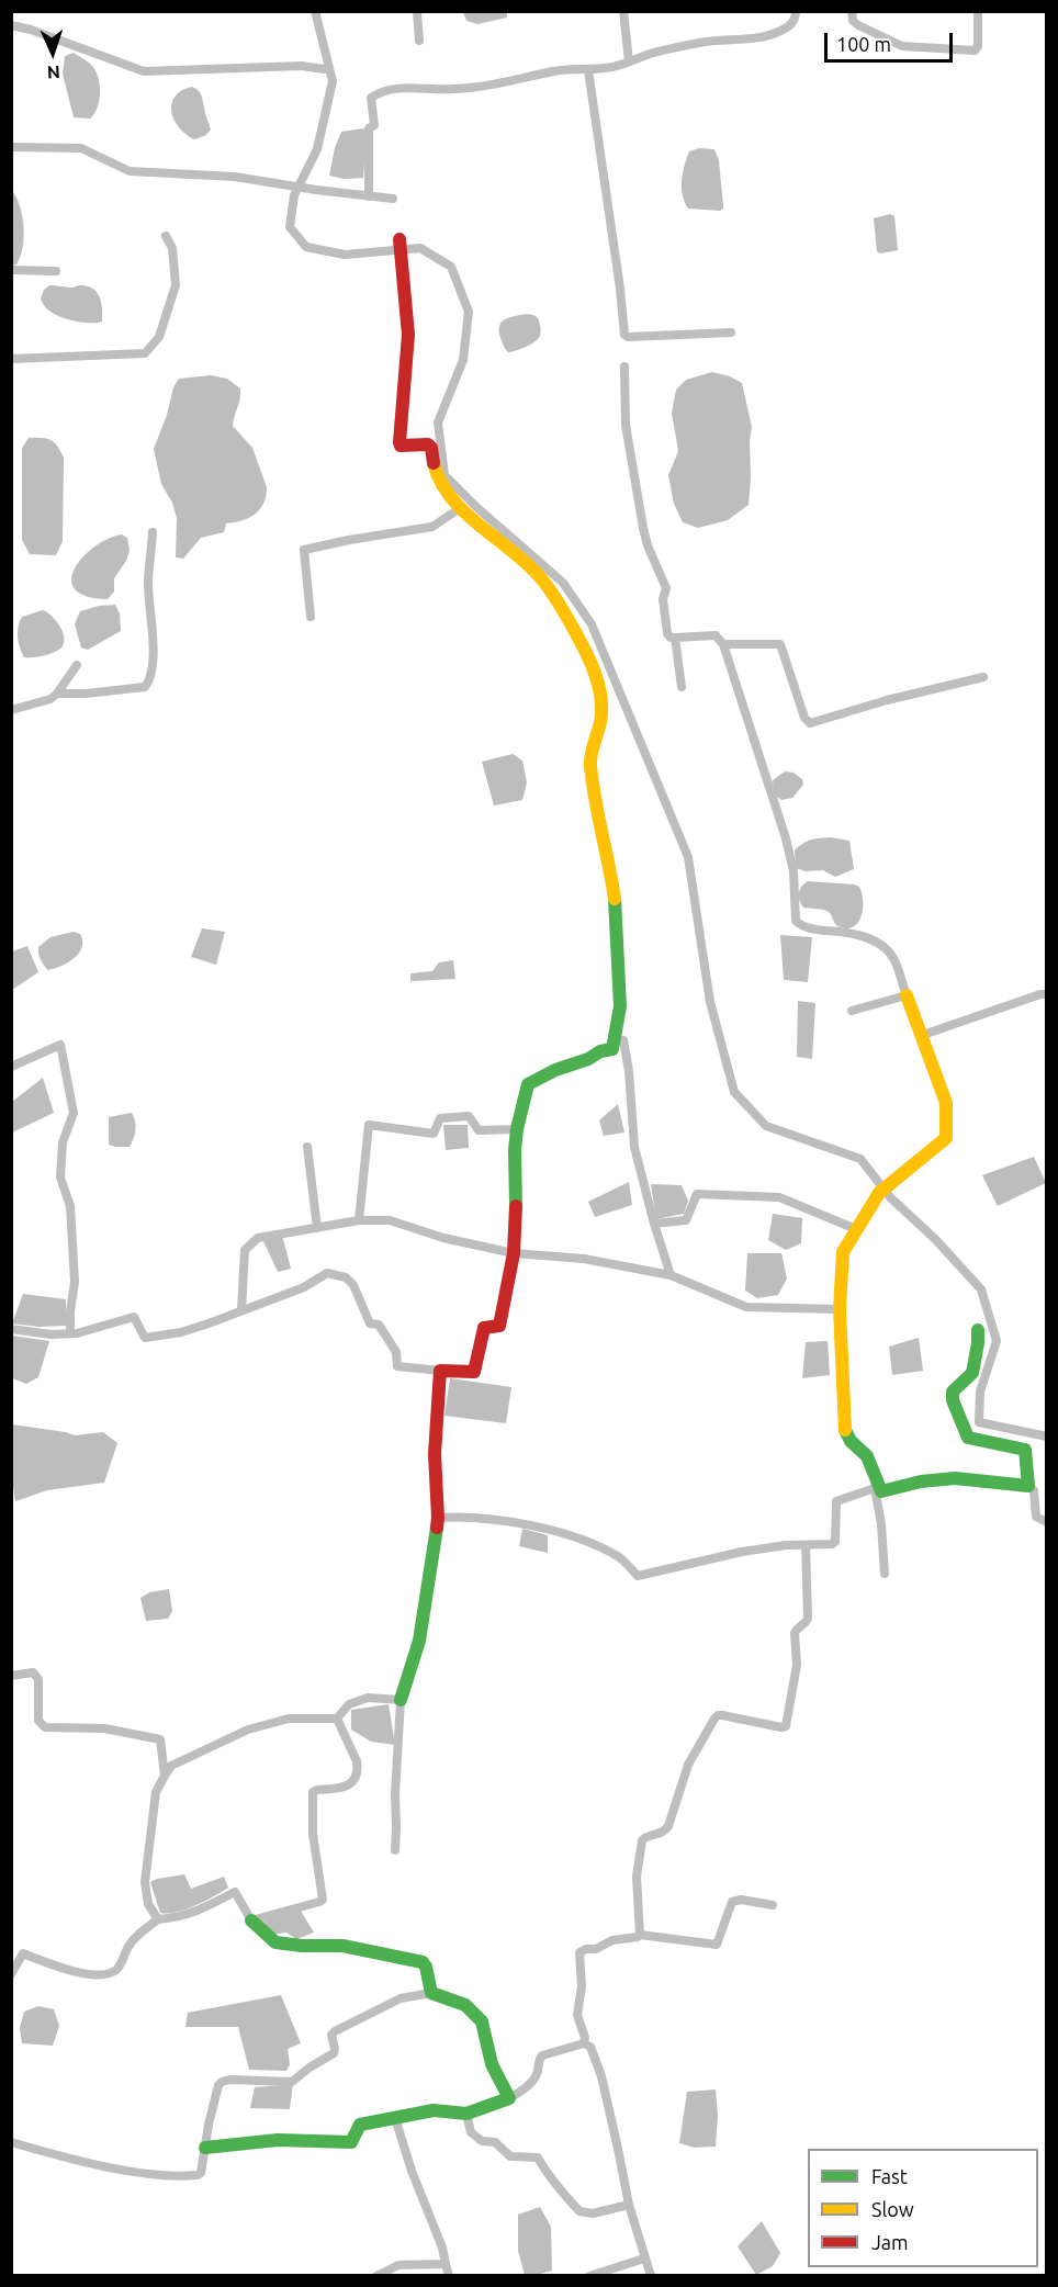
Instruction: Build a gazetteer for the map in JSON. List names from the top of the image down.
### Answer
{
  "legend": ["Fast", "Slow", "Jam"],
  "scale_bar": "100 m",
  "north": "bottom"
}
